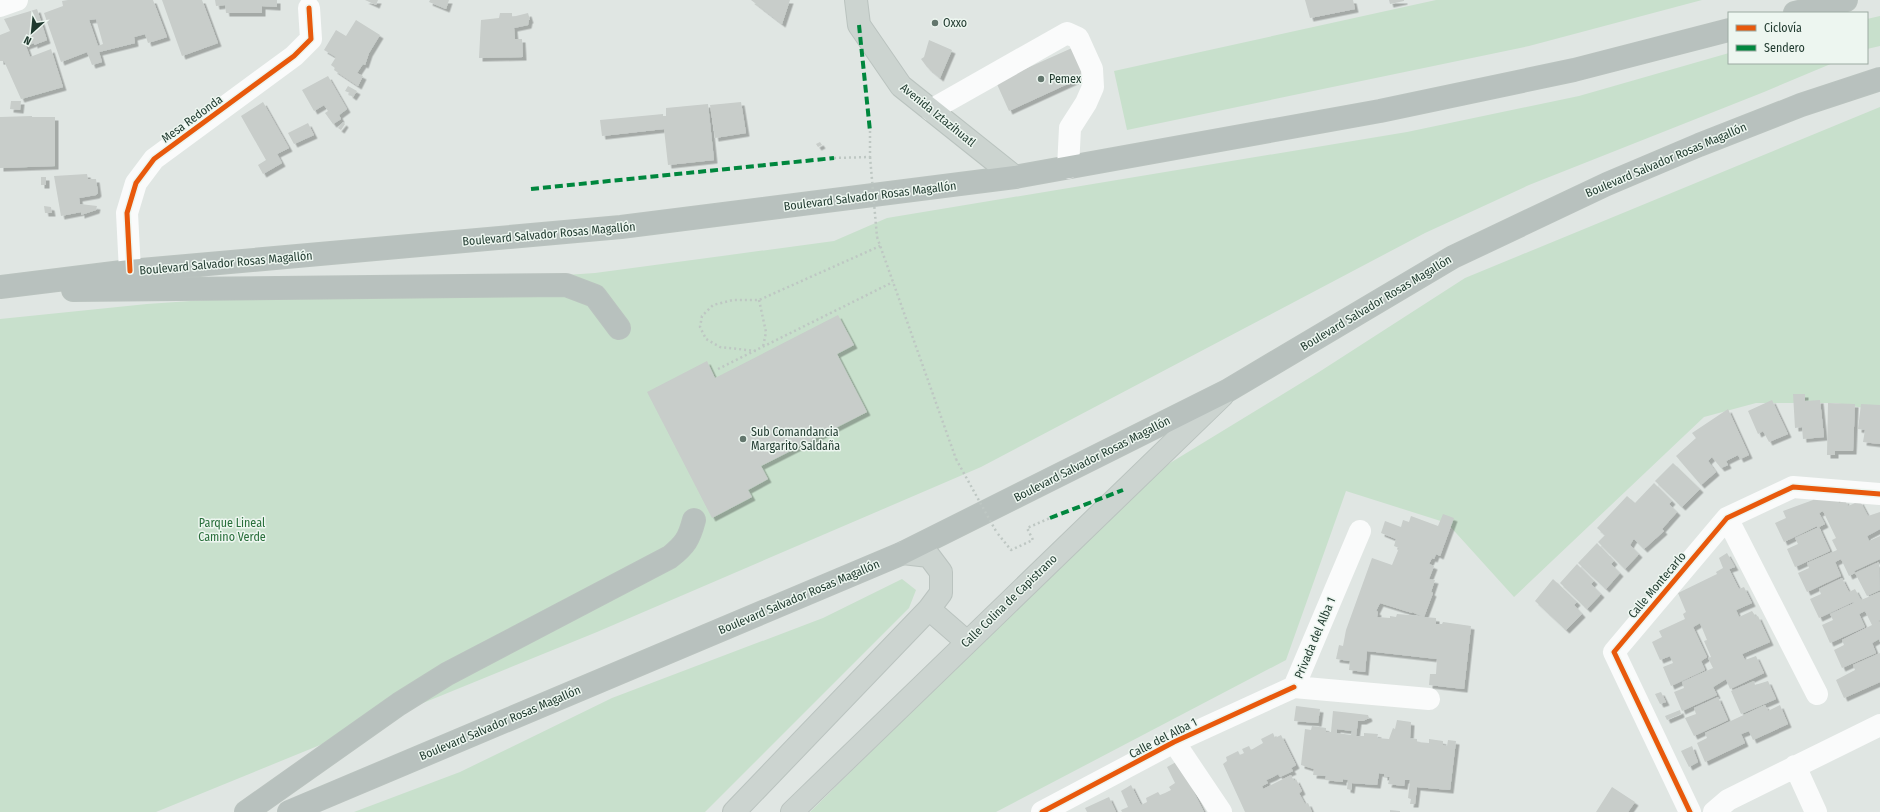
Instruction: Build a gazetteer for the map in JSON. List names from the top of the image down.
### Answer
{
  "streets": {
    "highway": ["Boulevard Salvador Rosas Magallón"],
    "main road": ["Avenida Iztazihuatl", "Calle Colina de Capistrano"],
    "street": [
      "Mesa Redonda",
      "Calle Montecarlo",
      "Privada del Alba 1",
      "Calle del Alba 1"
    ]
  },
  "crossings": [
    ["Avenida Iztazihuatl", "Boulevard Salvador Rosas Magallón"],
    ["Mesa Redonda", "Boulevard Salvador Rosas Magallón"],
    ["Boulevard Salvador Rosas Magallón", "Calle Colina de Capistrano"],
    ["Privada del Alba 1", "Calle del Alba 1"]
  ],
  "parks": ["Parque Lineal Camino Verde"],
  "places": ["Oxxo", "Pemex", "Sub Comandancia Margarito Saldaña"],
  "legend": ["Ciclovía", "Sendero"],
  "north": "bottom left"
}
